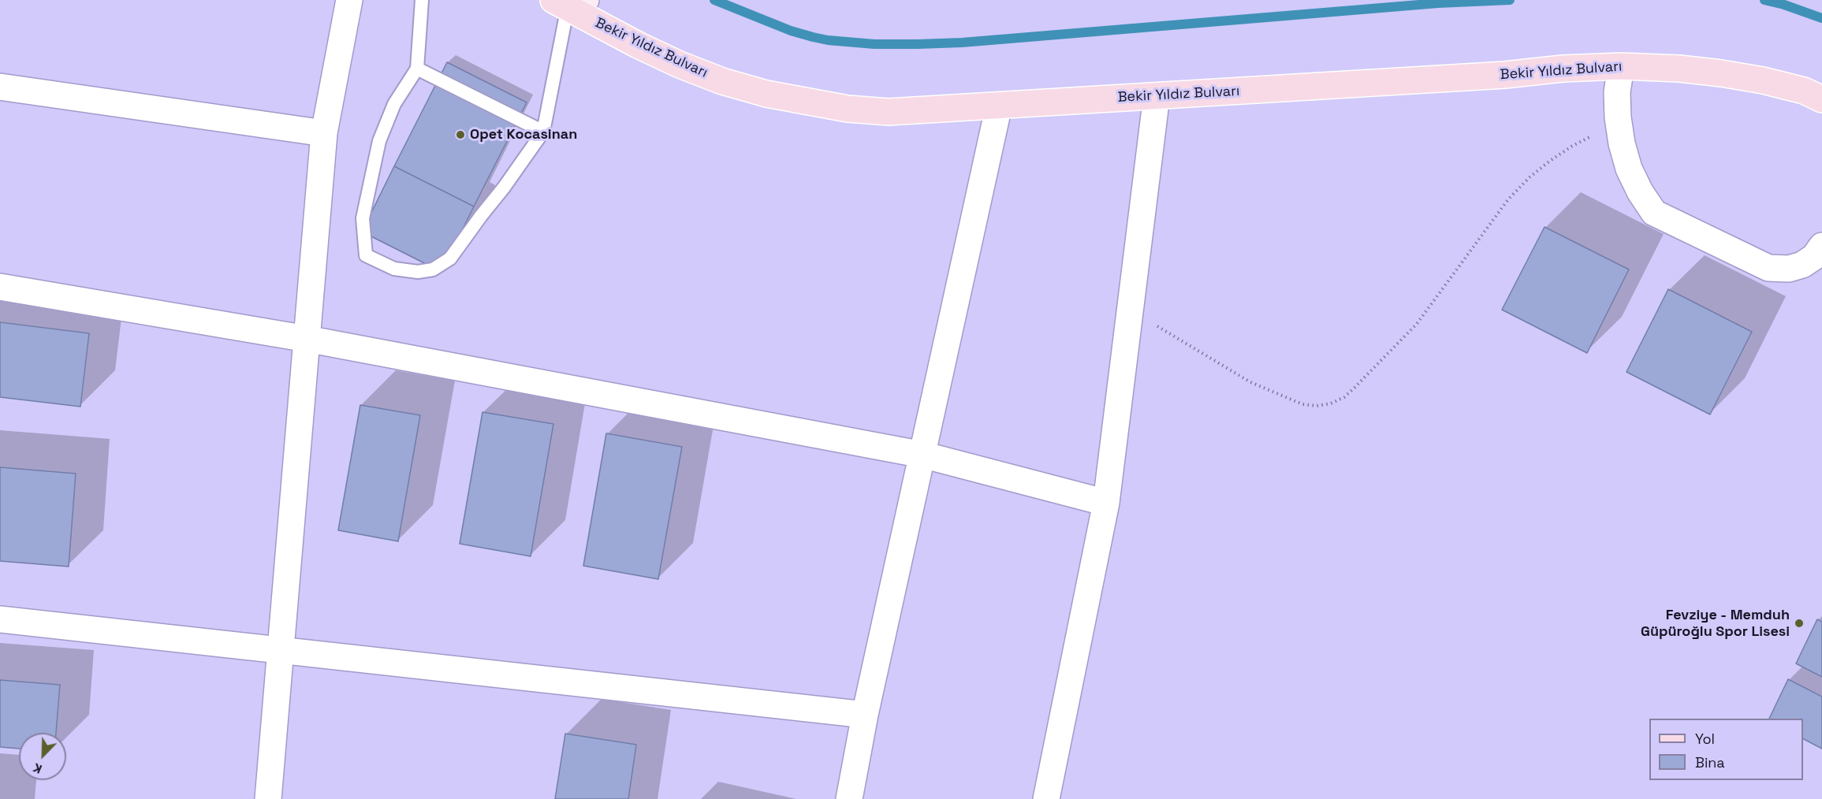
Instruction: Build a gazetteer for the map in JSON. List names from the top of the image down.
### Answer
{
  "streets": {
    "main road": ["Bekir Yıldız Bulvarı"]
  },
  "places": ["Opet Kocasinan", "Fevziye - Memduh Güpüroğlu Spor Lisesi"],
  "legend": ["Yol", "Bina"],
  "north": "bottom left"
}
